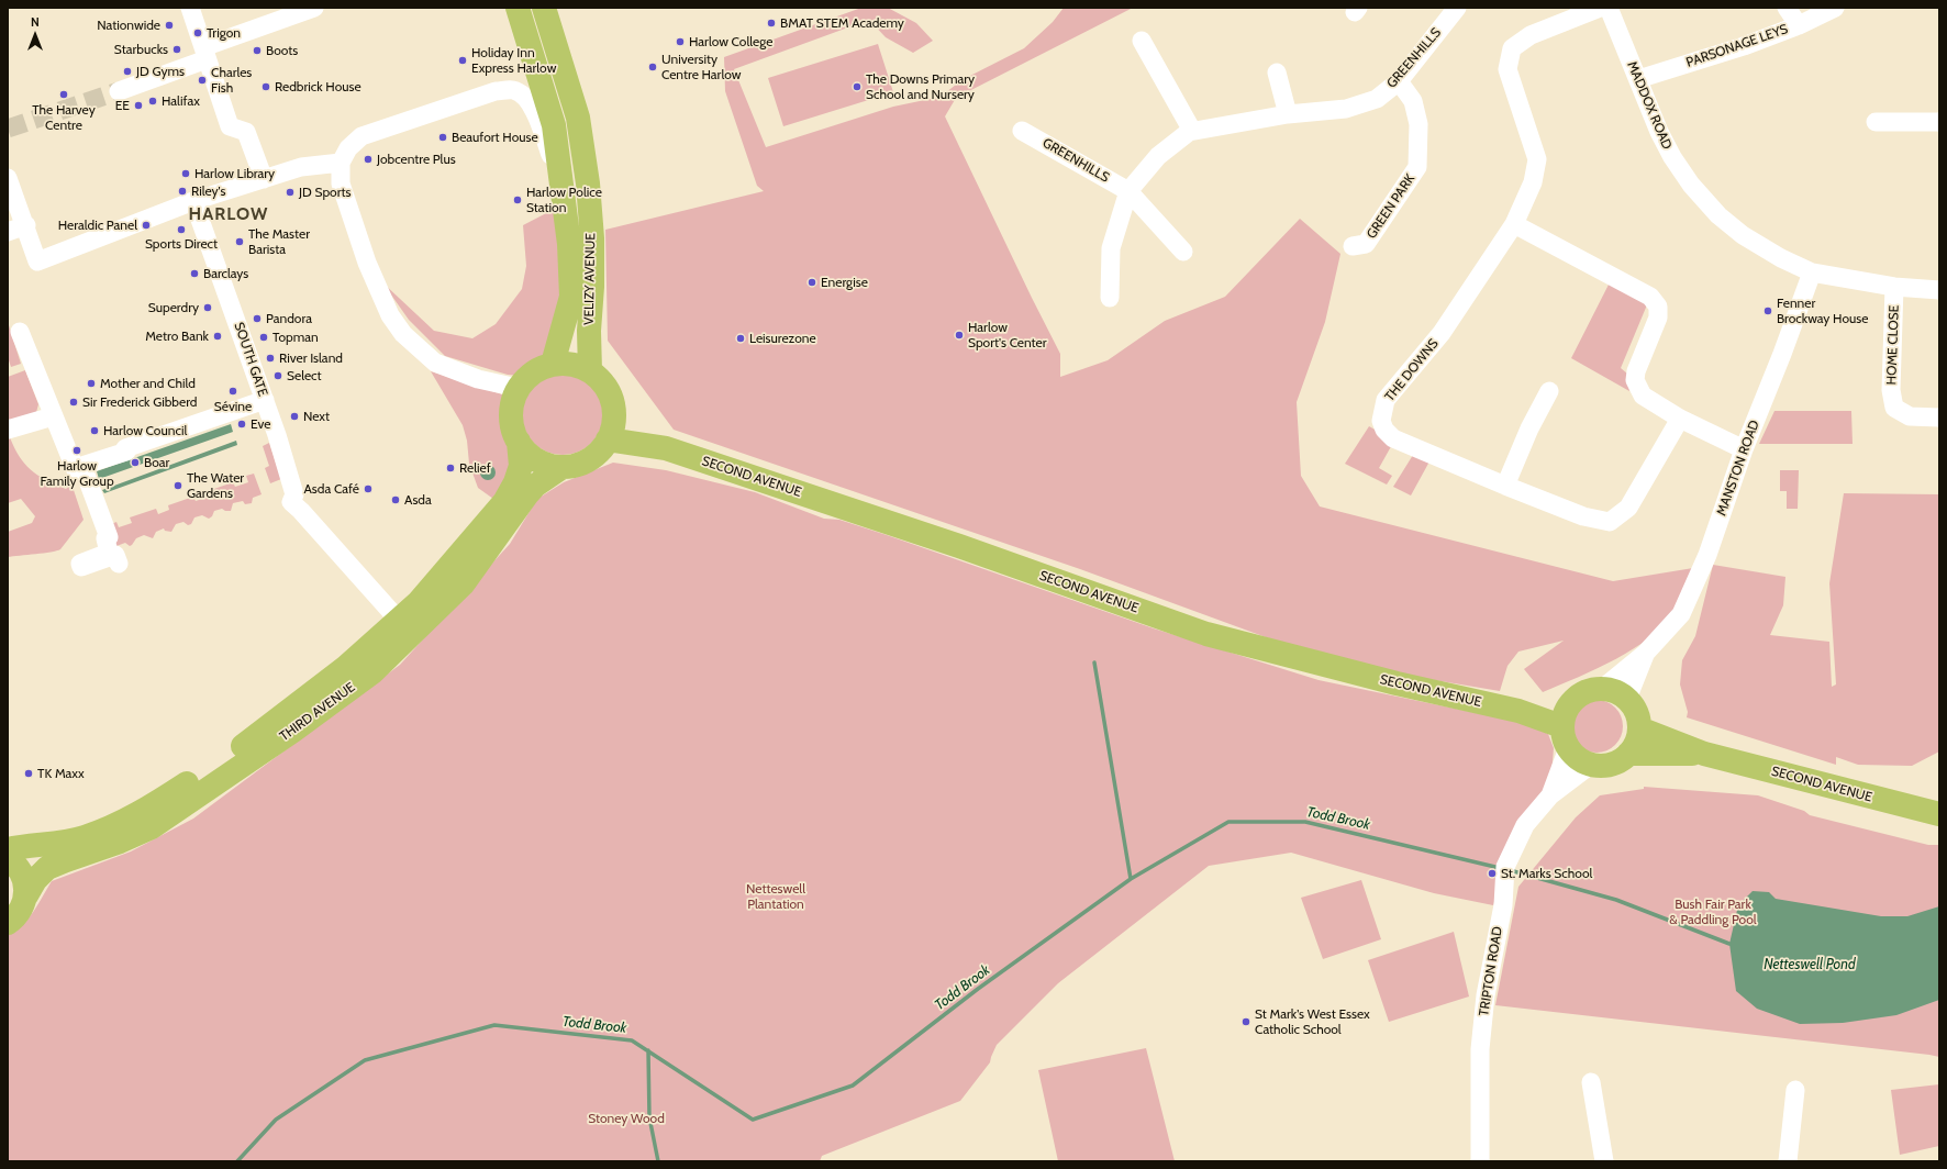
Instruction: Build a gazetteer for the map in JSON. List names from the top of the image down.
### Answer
{
  "streets": {
    "main road": ["VELIZY AVENUE", "SECOND AVENUE", "THIRD AVENUE"],
    "street": [
      "PARSONAGE LEYS",
      "GREENHILLS",
      "MADDOX ROAD",
      "GREEN PARK",
      "HOME CLOSE",
      "SOUTH GATE",
      "THE DOWNS",
      "MANSTON ROAD",
      "TRIPTON ROAD"
    ]
  },
  "crossings": [
    ["PARSONAGE LEYS", "MADDOX ROAD"],
    ["GREENHILLS", "GREEN PARK"],
    ["MADDOX ROAD", "HOME CLOSE"],
    ["MADDOX ROAD", "MANSTON ROAD"],
    ["VELIZY AVENUE", "SECOND AVENUE"],
    ["VELIZY AVENUE", "THIRD AVENUE"],
    ["MANSTON ROAD", "SECOND AVENUE"],
    ["MANSTON ROAD", "TRIPTON ROAD"],
    ["SECOND AVENUE", "THIRD AVENUE"],
    ["SECOND AVENUE", "TRIPTON ROAD"]
  ],
  "districts": ["HARLOW"],
  "water": ["Todd Brook", "Netteswell Pond"],
  "parks": ["Netteswell Plantation", "Bush Fair Park & Paddling Pool", "Stoney Wood"],
  "places": [
    "BMAT STEM Academy",
    "Nationwide",
    "Trigon",
    "Harlow College",
    "Starbucks",
    "Boots",
    "Holiday Inn Express Harlow",
    "University Centre Harlow",
    "JD Gyms",
    "Charles Fish",
    "Redbrick House",
    "The Downs Primary School and Nursery",
    "The Harvey Centre",
    "Halifax",
    "EE",
    "Beaufort House",
    "Jobcentre Plus",
    "Harlow Library",
    "Riley's",
    "JD Sports",
    "Harlow Police Station",
    "Heraldic Panel",
    "Sports Direct",
    "The Master Barista",
    "Barclays",
    "Energise",
    "Superdry",
    "Fenner Brockway House",
    "Pandora",
    "Harlow Sport's Center",
    "Metro Bank",
    "Topman",
    "Leisurezone",
    "River Island",
    "Select",
    "Mother and Child",
    "Sévine",
    "Sir Frederick Gibberd",
    "Next",
    "Eve",
    "Harlow Council",
    "Harlow Family Group",
    "Boar",
    "Relief",
    "The Water Gardens",
    "Asda Café",
    "Asda",
    "TK Maxx",
    "St. Marks School",
    "St Mark's West Essex Catholic School"
  ],
  "north": "top"
}
